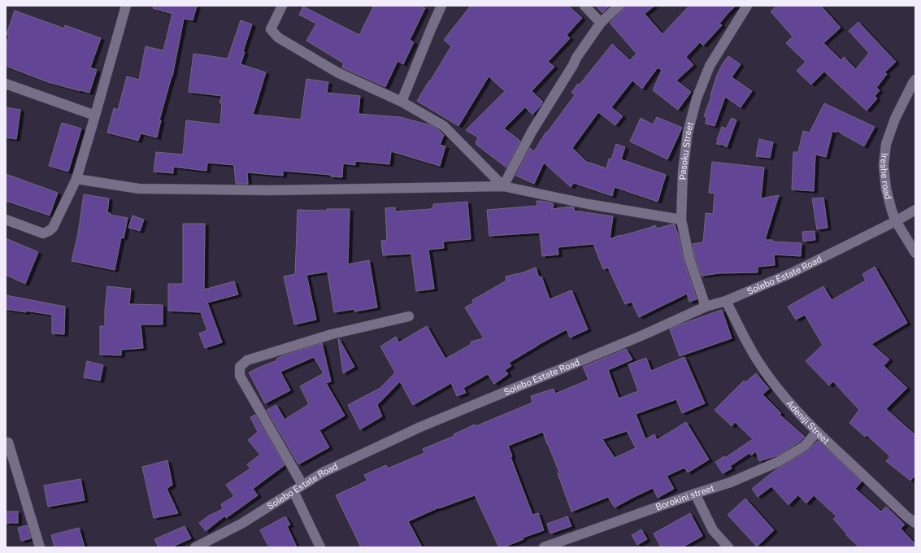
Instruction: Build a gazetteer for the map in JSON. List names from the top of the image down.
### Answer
{
  "streets": {
    "street": [
      "Pasoku Street",
      "Ireshe road",
      "Solebo Estate Road",
      "Adeniji Street",
      "Borokini street"
    ]
  },
  "crossings": [
    ["Pasoku Street", "Solebo Estate Road"],
    ["Ireshe road", "Solebo Estate Road"],
    ["Solebo Estate Road", "Adeniji Street"],
    ["Adeniji Street", "Borokini street"]
  ]
}
